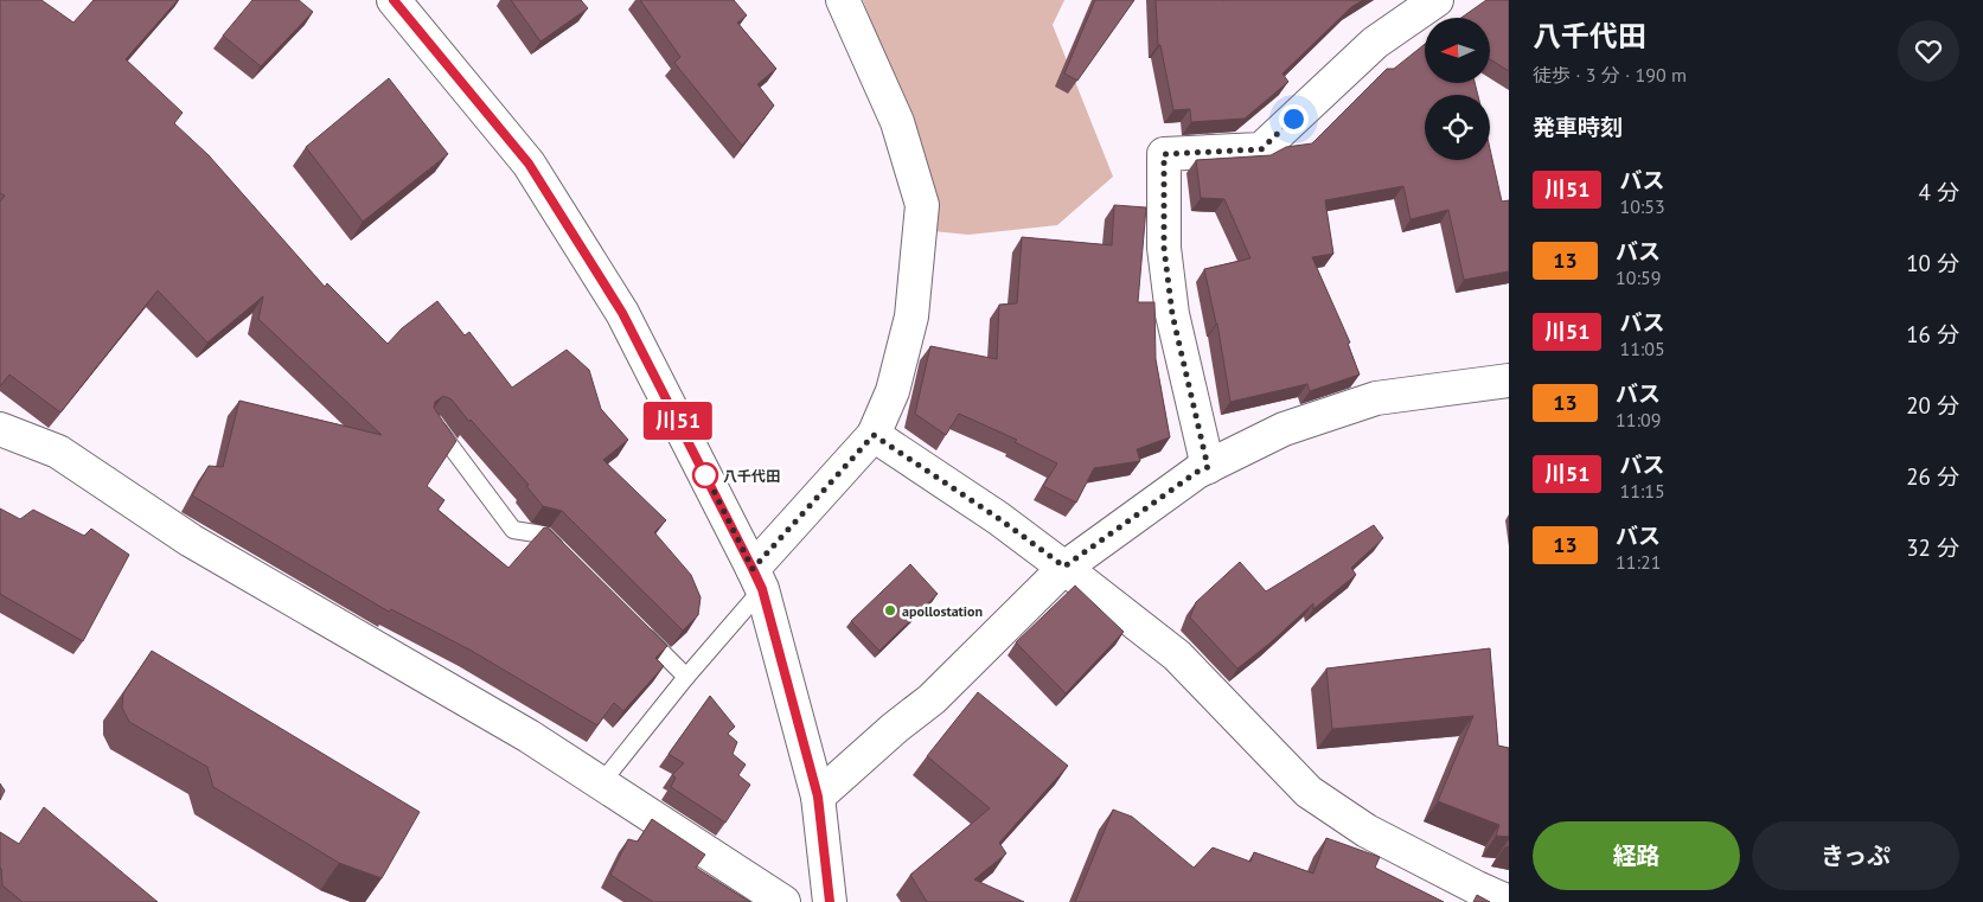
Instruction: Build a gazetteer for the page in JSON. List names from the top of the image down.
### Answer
{
  "places": ["八千代田", "apollostation"],
  "lines": ["bus line 川51"],
  "north": "left",
  "page": {
    "on_map": "川51",
    "heading": [
      ["八千代田", "徒歩 · 3 分 · 190 m"],
      "発車時刻"
    ],
    "list": [
      {
        "mark": "川51",
        "name": "バス",
        "note": "10:53",
        "value": "4 分"
      },
      {
        "mark": "13",
        "name": "バス",
        "note": "10:59",
        "value": "10 分"
      },
      {
        "mark": "川51",
        "name": "バス",
        "note": "11:05",
        "value": "16 分"
      },
      {
        "mark": "13",
        "name": "バス",
        "note": "11:09",
        "value": "20 分"
      },
      {
        "mark": "川51",
        "name": "バス",
        "note": "11:15",
        "value": "26 分"
      },
      {
        "mark": "13",
        "name": "バス",
        "note": "11:21",
        "value": "32 分"
      }
    ],
    "buttons": ["経路", "きっぷ"]
  }
}
